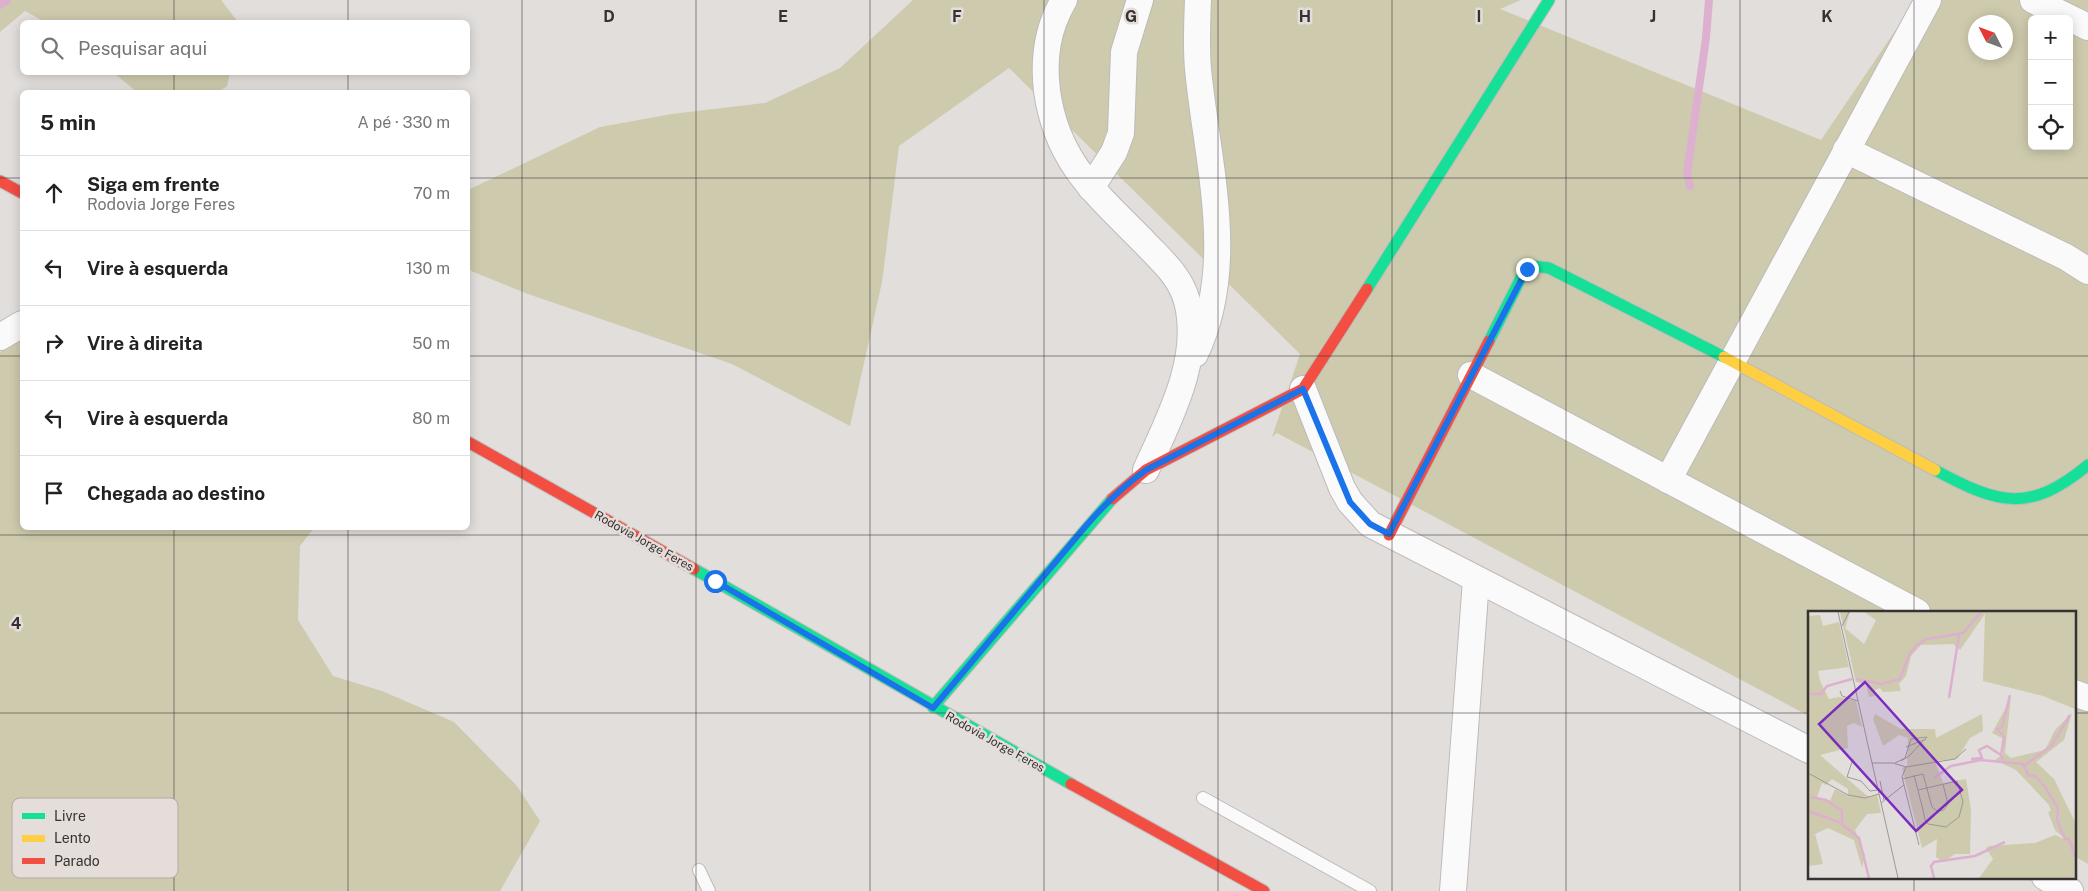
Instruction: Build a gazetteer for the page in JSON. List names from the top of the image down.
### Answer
{
  "streets": {
    "street": ["Rodovia Jorge Feres"]
  },
  "legend": ["Livre", "Lento", "Parado"],
  "north": "top left",
  "page": {
    "map_buttons": ["+", "−"],
    "search": "Pesquisar aqui",
    "heading": ["5 min", "A pé · 330 m"],
    "list": [
      ["Siga em frente", "Rodovia Jorge Feres", "70 m"],
      ["Vire à esquerda", "130 m"],
      ["Vire à direita", "50 m"],
      ["Vire à esquerda", "80 m"],
      "Chegada ao destino"
    ]
  },
  "grid": {
    "columns": [
      "D",
      "E",
      "F",
      "G",
      "H",
      "I",
      "J",
      "K"
    ],
    "rows": ["4"]
  }
}
